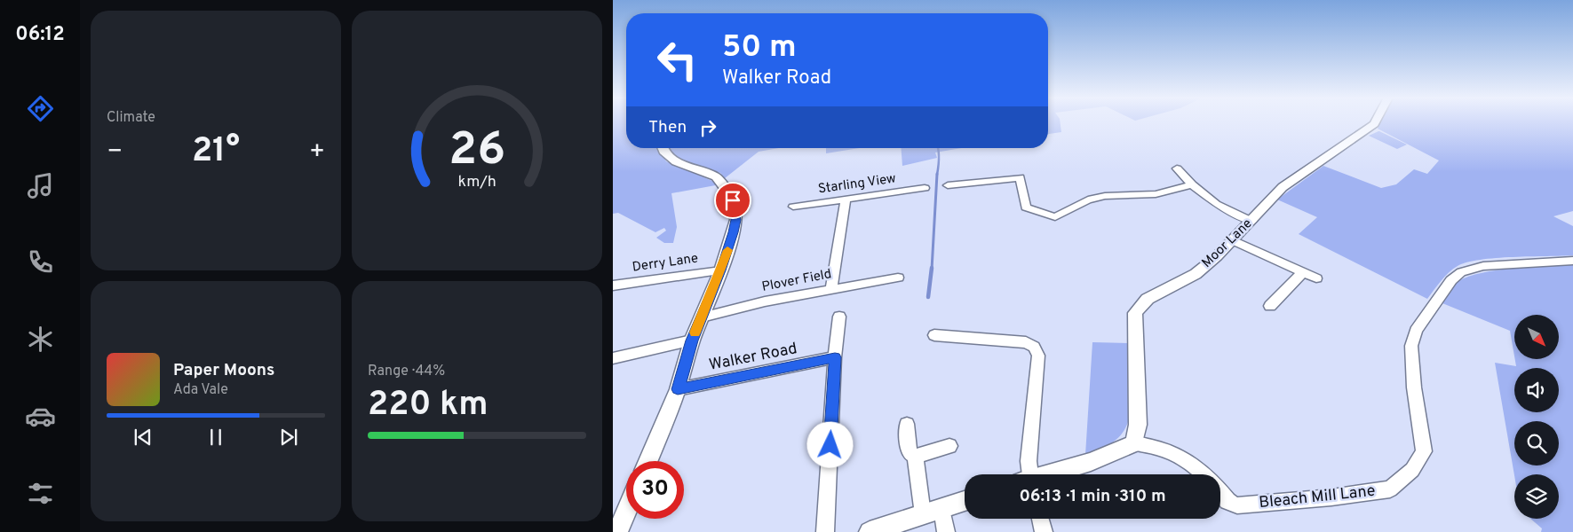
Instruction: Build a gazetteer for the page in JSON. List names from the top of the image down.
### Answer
{
  "streets": {
    "street": [
      "Starling View",
      "Moor Lane",
      "Derry Lane",
      "Plover Field",
      "Walker Road",
      "Bleach Mill Lane"
    ]
  },
  "crossings": [
    ["Moor Lane", "Bleach Mill Lane"]
  ],
  "north": "bottom right",
  "page": {
    "tabs": "06:12",
    "tile": [
      "Climate",
      ["Range · 44%", "220 km"]
    ],
    "turn": ["50 m", "Walker Road"],
    "then": "Then",
    "heat": ["−", "21°", "+"],
    "song": ["Paper Moons", "Ada Vale"],
    "limit": "30",
    "trip": "06:13 · 1 min · 310 m",
    "gauge": ["26", "km/h"]
  }
}
